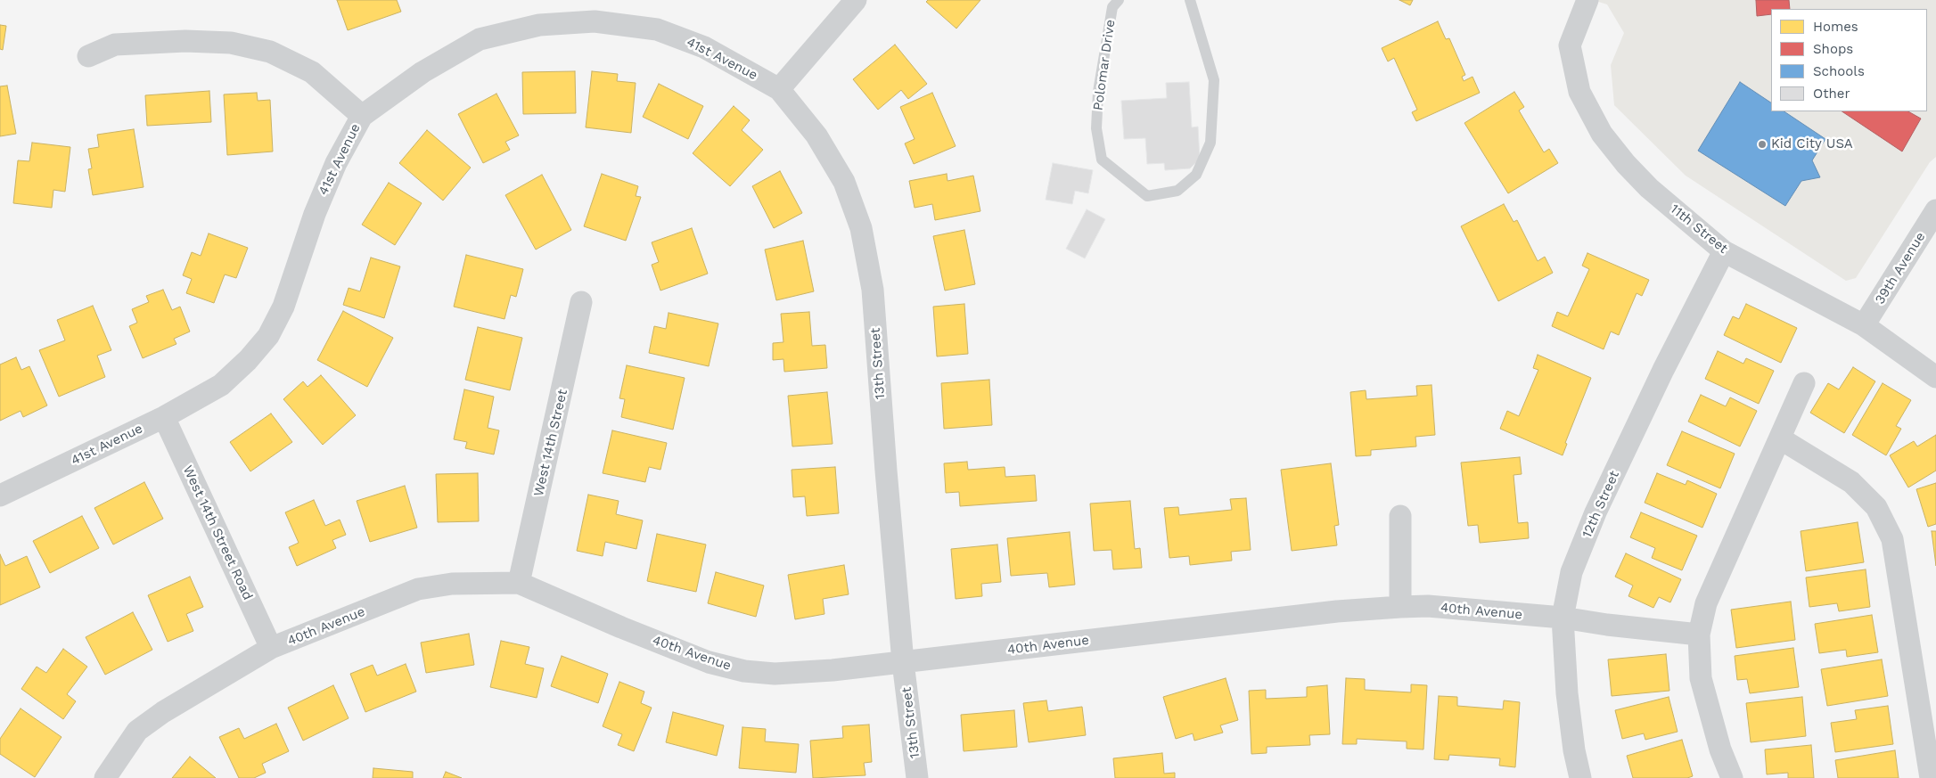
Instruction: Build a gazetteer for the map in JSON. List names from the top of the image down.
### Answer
{
  "streets": {
    "street": [
      "41st Avenue",
      "11th Street",
      "39th Avenue",
      "13th Street",
      "West 14th Street",
      "12th Street",
      "West 14th Street Road",
      "40th Avenue"
    ],
    "lane": ["Polomar Drive"]
  },
  "crossings": [
    ["41st Avenue", "13th Street"],
    ["41st Avenue", "West 14th Street Road"],
    ["11th Street", "39th Avenue"],
    ["11th Street", "12th Street"],
    ["13th Street", "40th Avenue"],
    ["West 14th Street", "40th Avenue"],
    ["12th Street", "40th Avenue"],
    ["West 14th Street Road", "40th Avenue"]
  ],
  "places": ["Kid City USA"],
  "legend": [
    "Homes",
    "Shops",
    "Schools",
    "Other"
  ]
}
